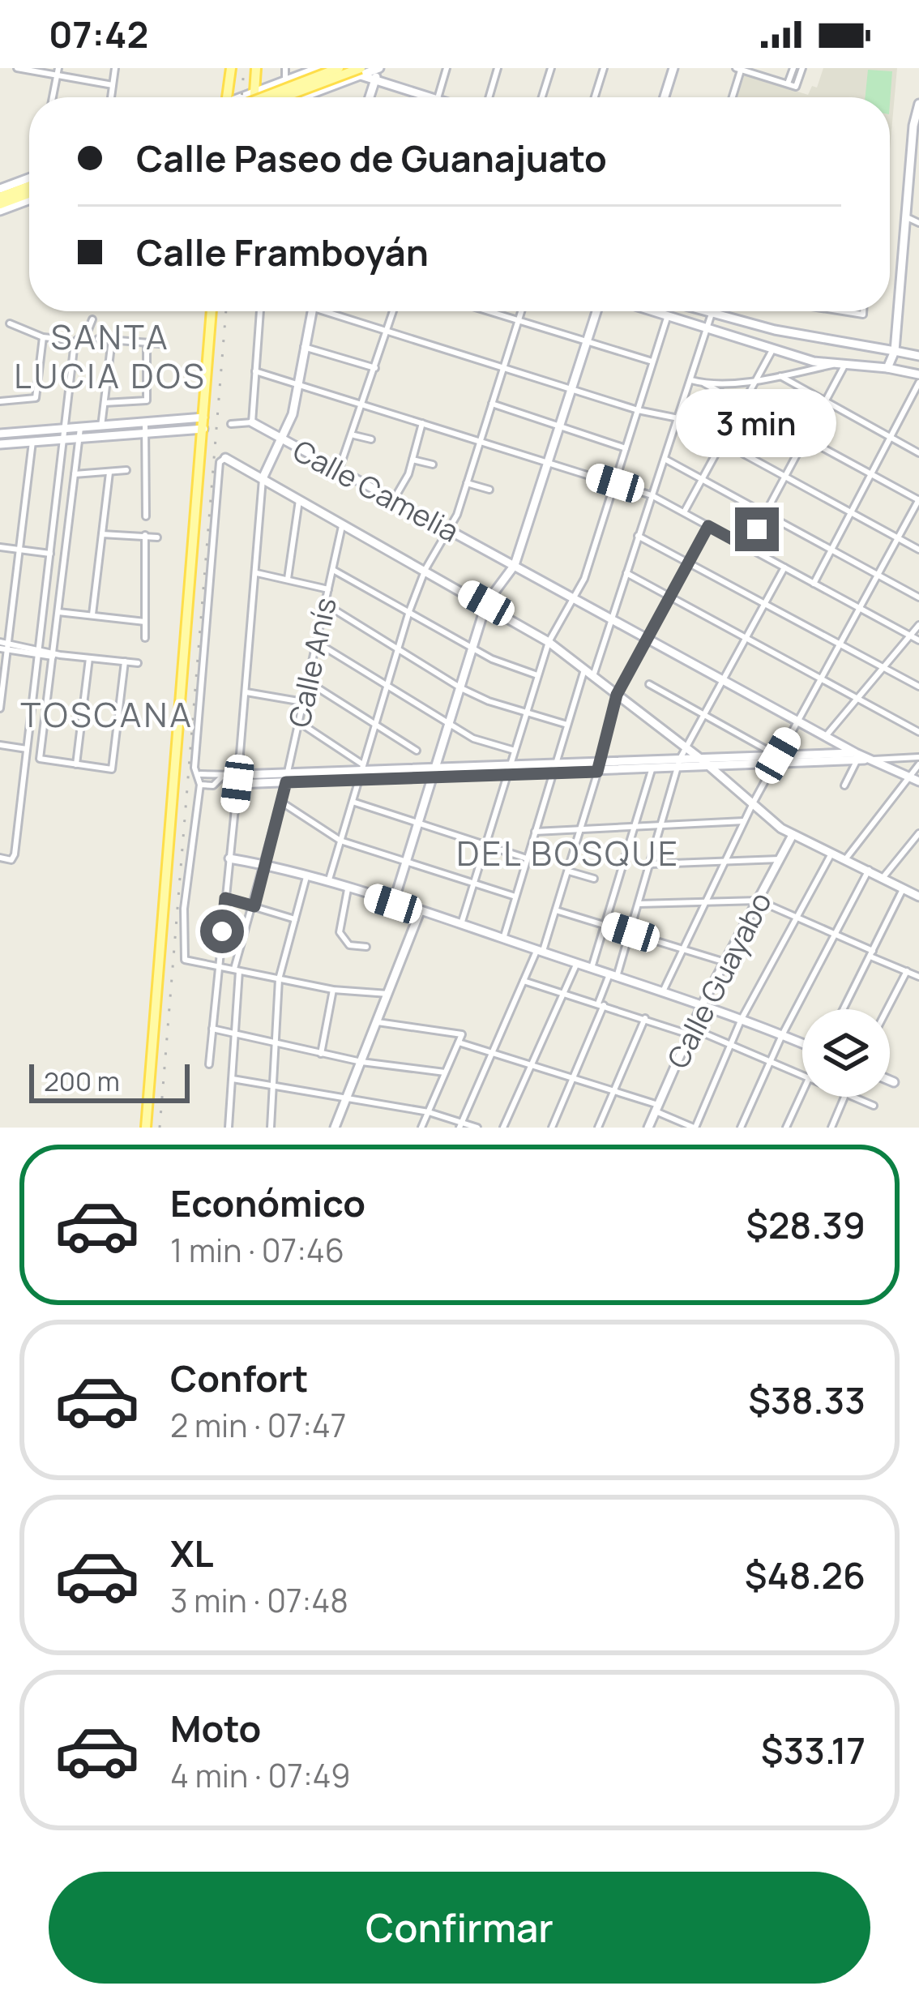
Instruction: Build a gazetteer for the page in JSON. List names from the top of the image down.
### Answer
{
  "streets": {
    "main road": ["Calle Camelia", "Calle Guayabo"],
    "street": ["Calle Anís"]
  },
  "districts": ["SANTA LUCIA DOS", "TOSCANA", "DEL BOSQUE"],
  "scale_bar": "200 m",
  "page": {
    "status": "07:42",
    "banner": ["Calle Paseo de Guanajuato", "Calle Framboyán"],
    "bubble": "3 min",
    "scale": "200 m",
    "list": [
      {
        "name": "Económico",
        "note": "1 min · 07:46",
        "value": "$28.39"
      },
      {
        "name": "Confort",
        "note": "2 min · 07:47",
        "value": "$38.33"
      },
      {
        "name": "XL",
        "note": "3 min · 07:48",
        "value": "$48.26"
      },
      {
        "name": "Moto",
        "note": "4 min · 07:49",
        "value": "$33.17"
      }
    ],
    "buttons": "Confirmar"
  }
}
